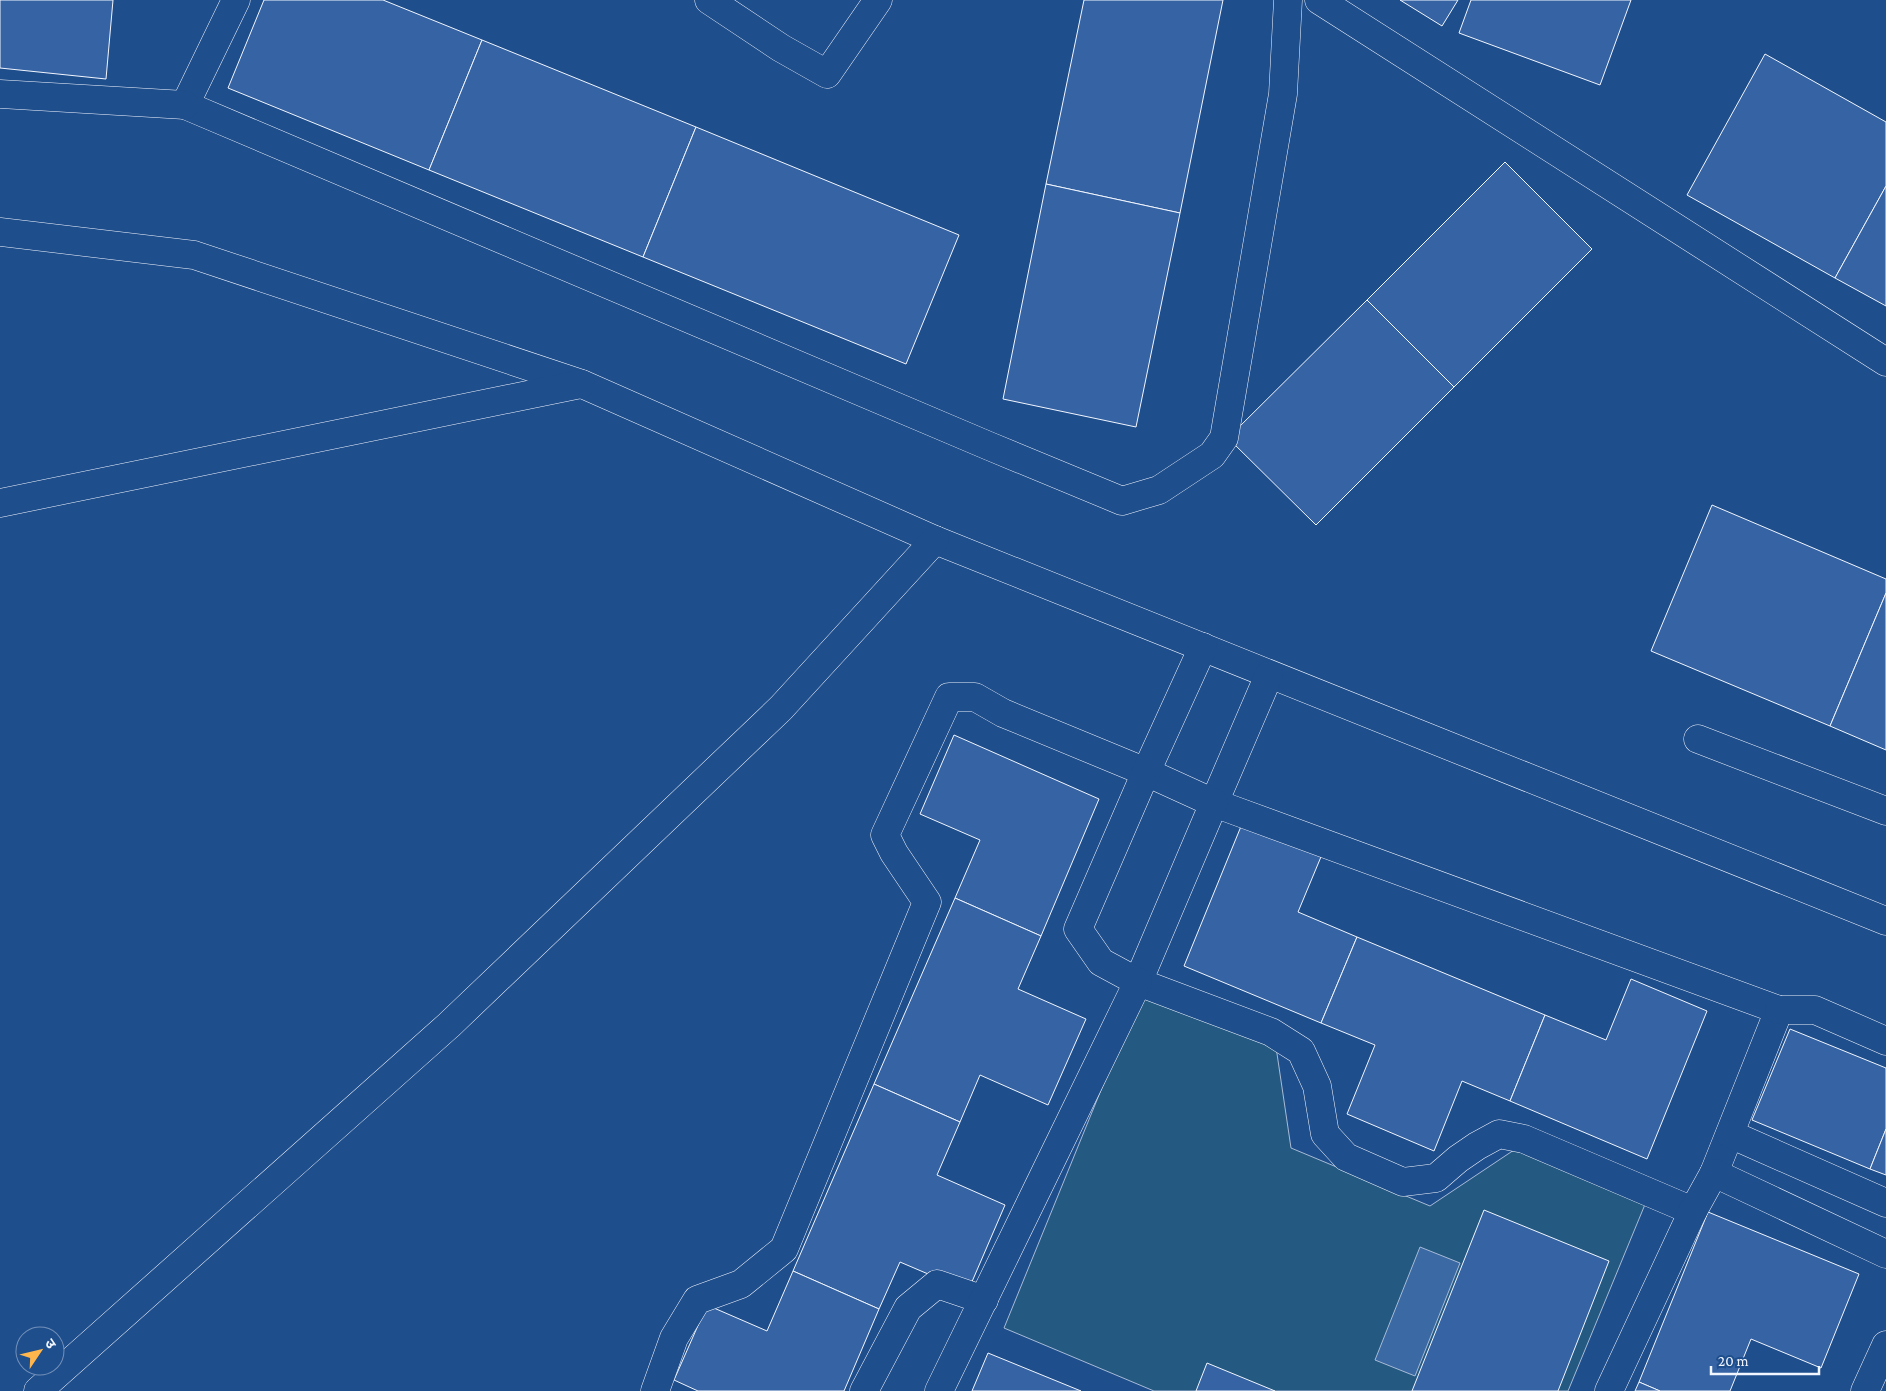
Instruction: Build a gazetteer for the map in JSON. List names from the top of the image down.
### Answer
{
  "scale_bar": "20 m",
  "north": "top right"
}
